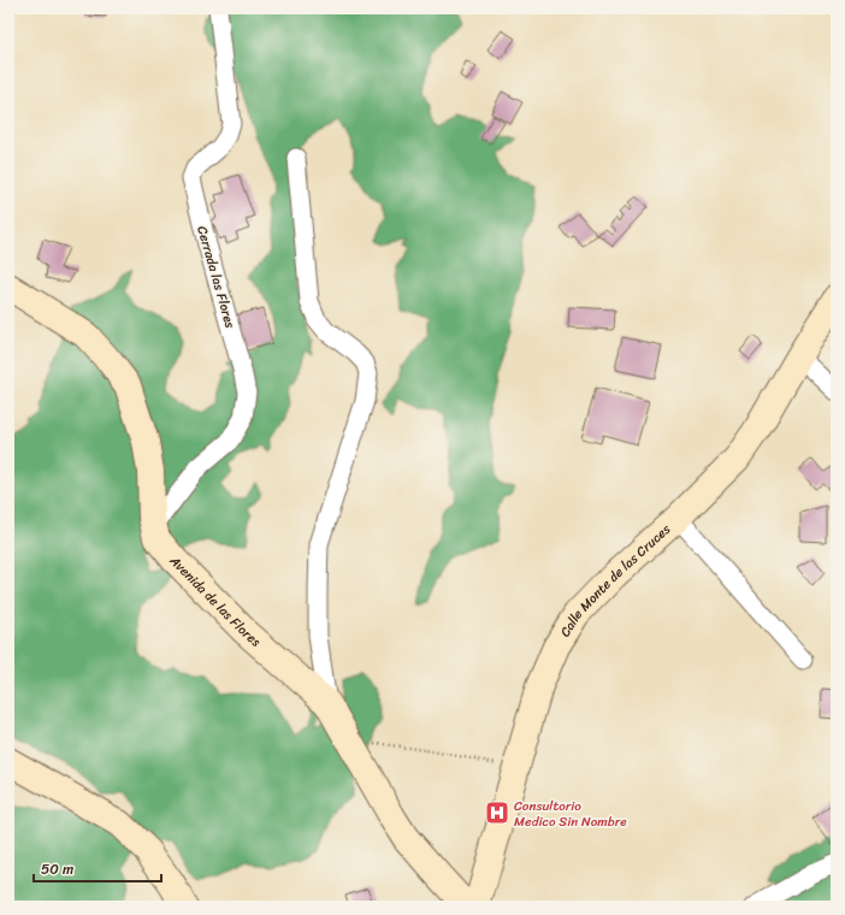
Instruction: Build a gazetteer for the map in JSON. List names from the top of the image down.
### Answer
{
  "streets": {
    "street": ["Cerrada las Flores", "Calle Monte de las Cruces", "Avenida de las Flores"]
  },
  "crossings": [
    ["Cerrada las Flores", "Avenida de las Flores"]
  ],
  "places": {
    "hospital": ["Consultorio Medico Sin Nombre"]
  },
  "scale_bar": "50 m"
}
